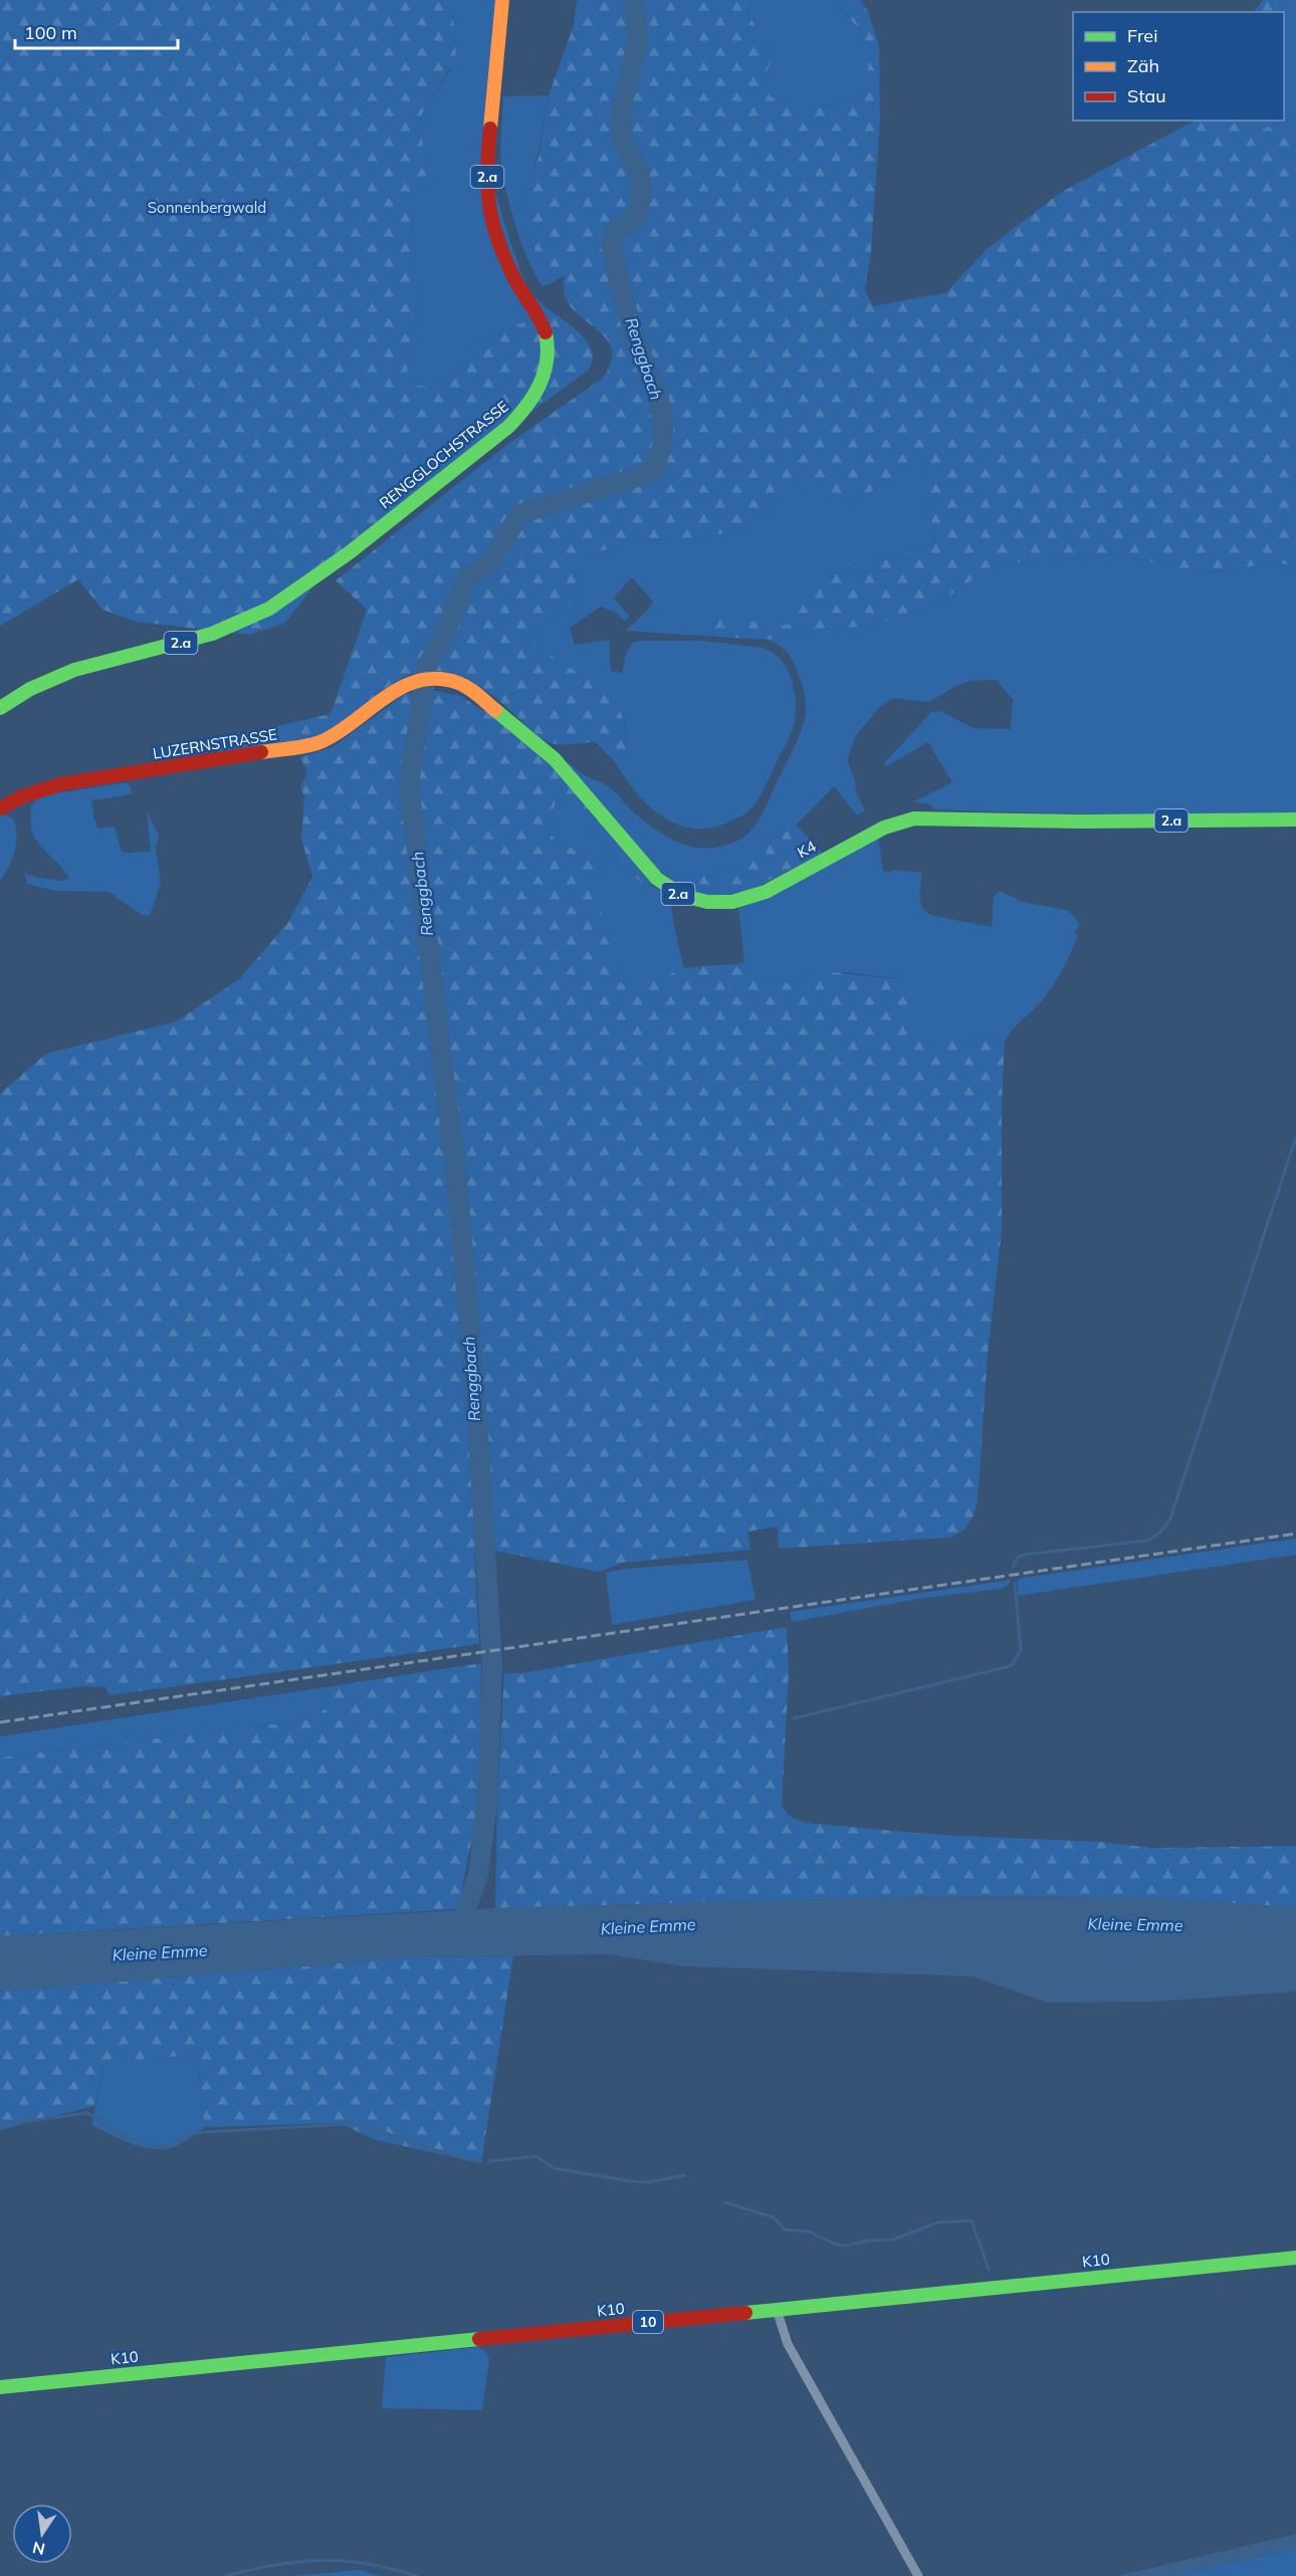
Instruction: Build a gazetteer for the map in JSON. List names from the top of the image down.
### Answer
{
  "streets": {
    "main road": [
      "2.a",
      "RENGGLOCHSTRASSE",
      "LUZERNSTRASSE",
      "K4",
      "K10",
      "10"
    ]
  },
  "crossings": [
    ["LUZERNSTRASSE", "K4"]
  ],
  "water": ["Renggbach", "Kleine Emme"],
  "parks": ["Sonnenbergwald"],
  "legend": ["Frei", "Zäh", "Stau"],
  "scale_bar": "100 m",
  "north": "bottom"
}
